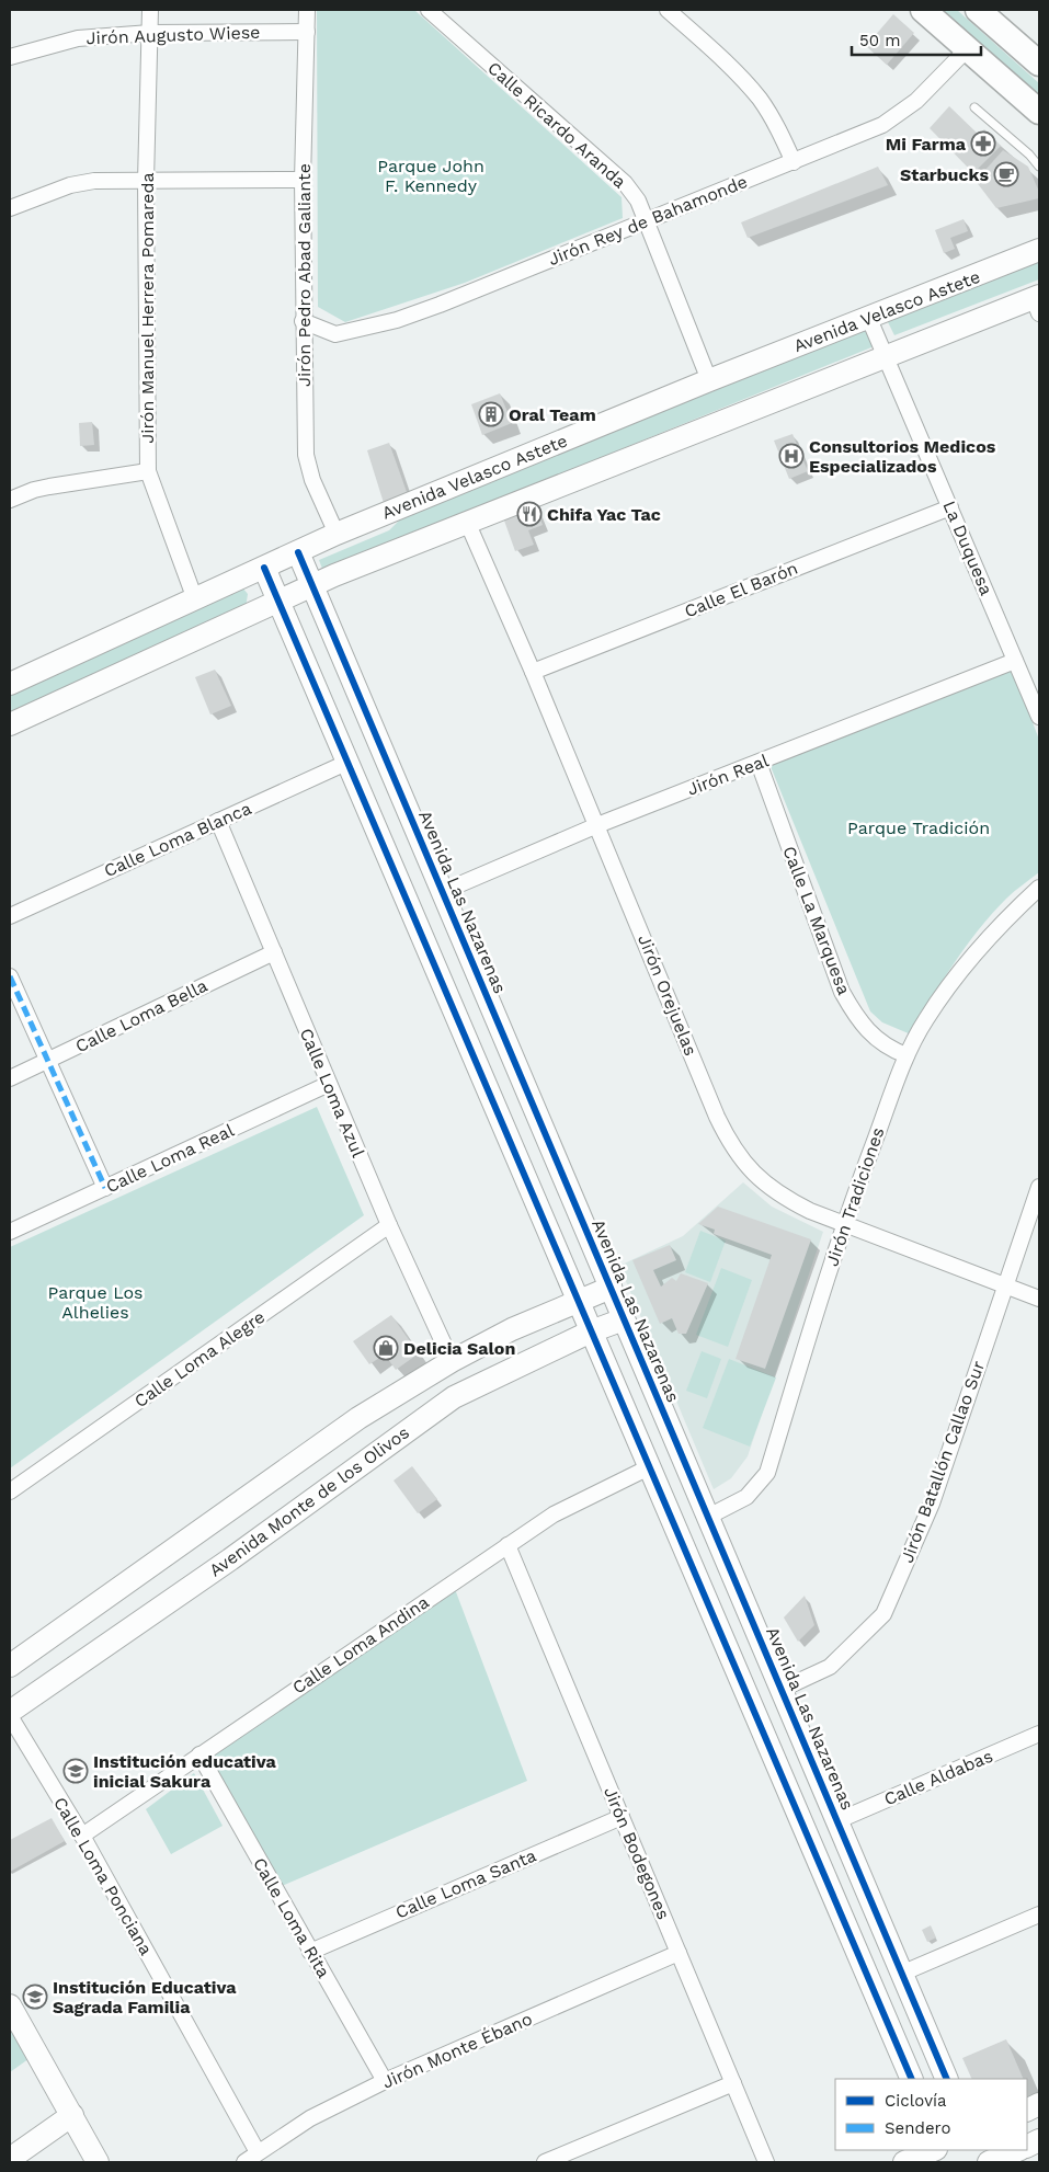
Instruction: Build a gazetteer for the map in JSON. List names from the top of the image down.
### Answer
{
  "streets": {
    "street": [
      "Jirón Augusto Wiese",
      "Calle Ricardo Aranda",
      "Jirón Rey de Bahamonde",
      "Jirón Pedro Abad Galiante",
      "Jirón Manuel Herrera Pomareda",
      "Avenida Velasco Astete",
      "La Duquesa",
      "Calle El Barón",
      "Jirón Real",
      "Calle Loma Blanca",
      "Avenida Las Nazarenas",
      "Calle La Marquesa",
      "Jirón Orejuelas",
      "Calle Loma Bella",
      "Calle Loma Azul",
      "Calle Loma Real",
      "Jirón Tradiciones",
      "Calle Loma Alegre",
      "Jirón Batallón Callao Sur",
      "Avenida Monte de los Olivos",
      "Calle Loma Andina",
      "Calle Aldabas",
      "Jirón Bodegones",
      "Calle Loma Ponciana",
      "Calle Loma Santa",
      "Calle Loma Rita",
      "Jirón Monte Ébano"
    ]
  },
  "crossings": [
    ["Jirón Augusto Wiese", "Jirón Pedro Abad Galiante"],
    ["Jirón Augusto Wiese", "Jirón Manuel Herrera Pomareda"],
    ["Calle Ricardo Aranda", "Jirón Rey de Bahamonde"],
    ["Calle Ricardo Aranda", "Avenida Velasco Astete"],
    ["Jirón Rey de Bahamonde", "Jirón Pedro Abad Galiante"],
    ["Jirón Pedro Abad Galiante", "Avenida Velasco Astete"],
    ["Jirón Manuel Herrera Pomareda", "Avenida Velasco Astete"],
    ["Avenida Velasco Astete", "La Duquesa"],
    ["Avenida Velasco Astete", "Avenida Las Nazarenas"],
    ["La Duquesa", "Calle El Barón"],
    ["La Duquesa", "Jirón Real"],
    ["Calle El Barón", "Jirón Orejuelas"],
    ["Jirón Real", "Avenida Las Nazarenas"],
    ["Jirón Real", "Calle La Marquesa"],
    ["Jirón Real", "Jirón Orejuelas"],
    ["Calle Loma Blanca", "Calle Loma Azul"],
    ["Avenida Las Nazarenas", "Jirón Tradiciones"],
    ["Avenida Las Nazarenas", "Jirón Batallón Callao Sur"],
    ["Avenida Las Nazarenas", "Avenida Monte de los Olivos"],
    ["Avenida Las Nazarenas", "Calle Aldabas"],
    ["Calle La Marquesa", "Jirón Tradiciones"],
    ["Jirón Orejuelas", "Jirón Tradiciones"],
    ["Jirón Orejuelas", "Jirón Batallón Callao Sur"],
    ["Calle Loma Bella", "Calle Loma Azul"],
    ["Calle Loma Azul", "Calle Loma Real"],
    ["Calle Loma Azul", "Calle Loma Alegre"],
    ["Calle Loma Azul", "Avenida Monte de los Olivos"],
    ["Calle Loma Andina", "Jirón Bodegones"],
    ["Calle Loma Andina", "Calle Loma Ponciana"],
    ["Calle Loma Andina", "Calle Loma Rita"],
    ["Jirón Bodegones", "Calle Loma Santa"],
    ["Jirón Bodegones", "Jirón Monte Ébano"],
    ["Calle Loma Ponciana", "Jirón Monte Ébano"],
    ["Calle Loma Santa", "Calle Loma Rita"],
    ["Calle Loma Rita", "Jirón Monte Ébano"]
  ],
  "parks": ["Parque John F. Kennedy", "Parque Tradición", "Parque Los Alhelies"],
  "places": {
    "pharmacy": ["Mi Farma"],
    "cafe": ["Starbucks"],
    "building": ["Oral Team"],
    "hospital": ["Consultorios Medicos Especializados"],
    "restaurant": ["Chifa Yac Tac"],
    "shop": ["Delicia Salon"],
    "school or university": ["Institución educativa inicial Sakura", "Institución Educativa Sagrada Familia"]
  },
  "legend": ["Ciclovía", "Sendero"],
  "scale_bar": "50 m"
}
